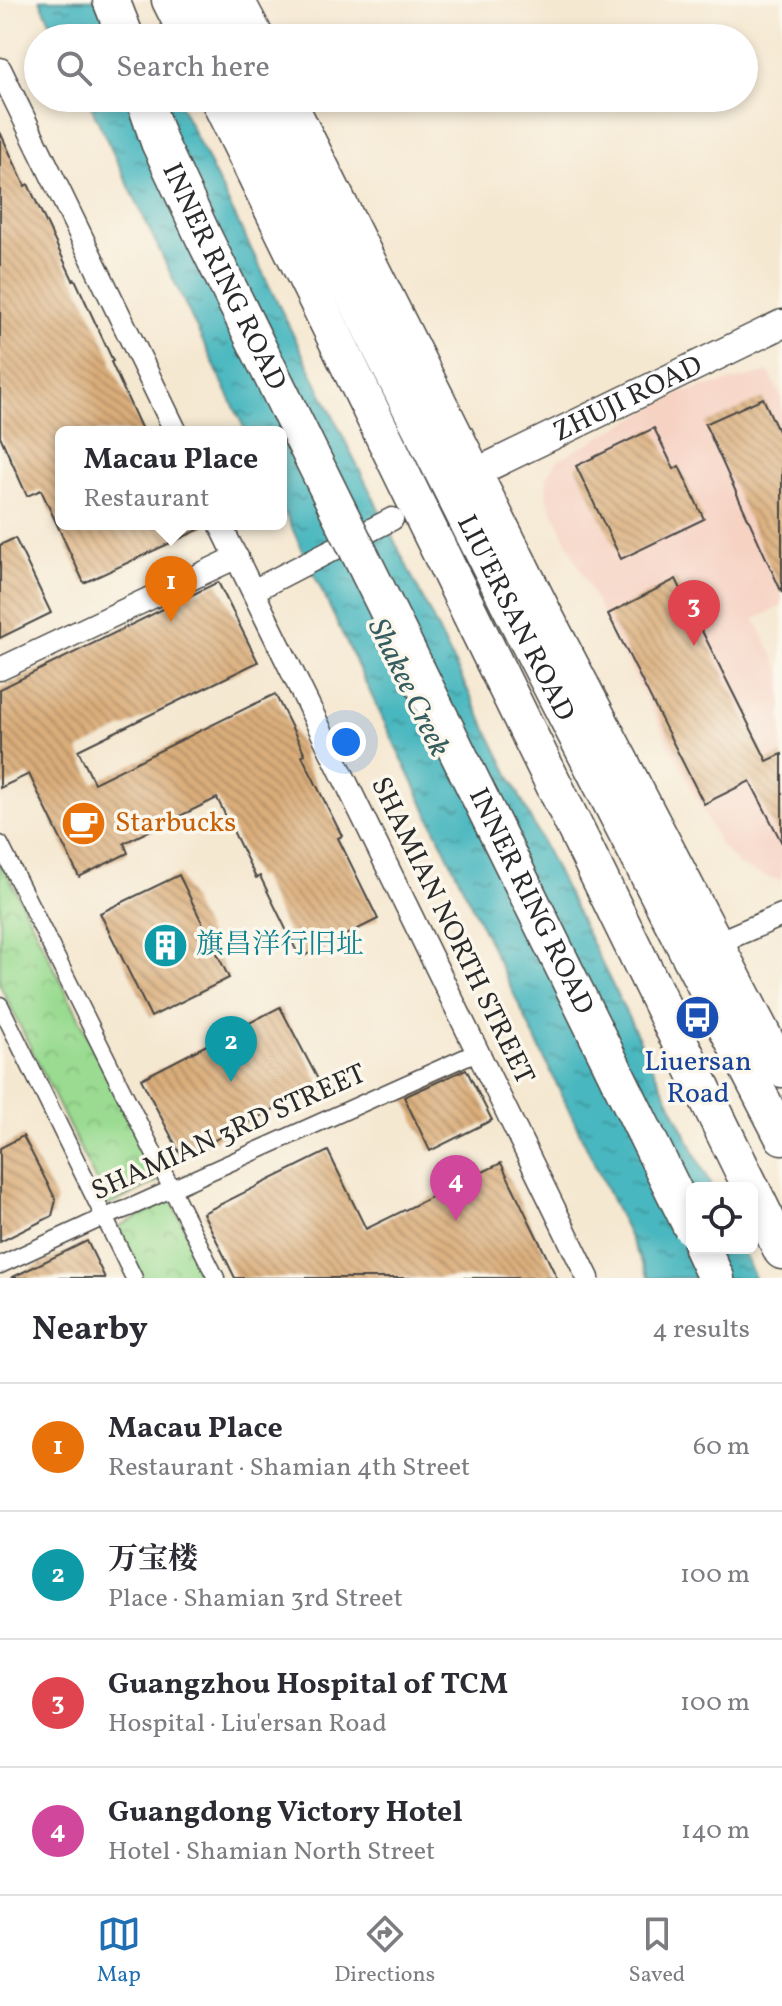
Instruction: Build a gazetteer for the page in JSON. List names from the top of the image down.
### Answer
{
  "streets": {
    "highway": ["INNER RING ROAD"],
    "main road": ["LIU'ERSAN ROAD"],
    "street": ["ZHUJI ROAD", "SHAMIAN NORTH STREET", "SHAMIAN 3RD STREET"]
  },
  "crossings": [
    ["ZHUJI ROAD", "LIU'ERSAN ROAD"],
    ["SHAMIAN NORTH STREET", "SHAMIAN 3RD STREET"]
  ],
  "water": ["Shakee Creek"],
  "places": {
    "cafe": ["Starbucks"],
    "building": ["旗昌洋行旧址"],
    "bus stop": ["Liuersan Road"]
  },
  "page": {
    "search": "Search here",
    "popup": ["Macau Place", "Restaurant"],
    "pins": [
      "1",
      "3",
      "2",
      "4"
    ],
    "heading": ["Nearby", "4 results"],
    "list": [
      {
        "mark": "1",
        "name": "Macau Place",
        "note": "Restaurant · Shamian 4th Street",
        "value": "60 m"
      },
      {
        "mark": "2",
        "name": "万宝楼",
        "note": "Place · Shamian 3rd Street",
        "value": "100 m"
      },
      {
        "mark": "3",
        "name": "Guangzhou Hospital of TCM",
        "note": "Hospital · Liu'ersan Road",
        "value": "100 m"
      },
      {
        "mark": "4",
        "name": "Guangdong Victory Hotel",
        "note": "Hotel · Shamian North Street",
        "value": "140 m"
      }
    ],
    "nav": ["Map", "Directions", "Saved"]
  }
}
